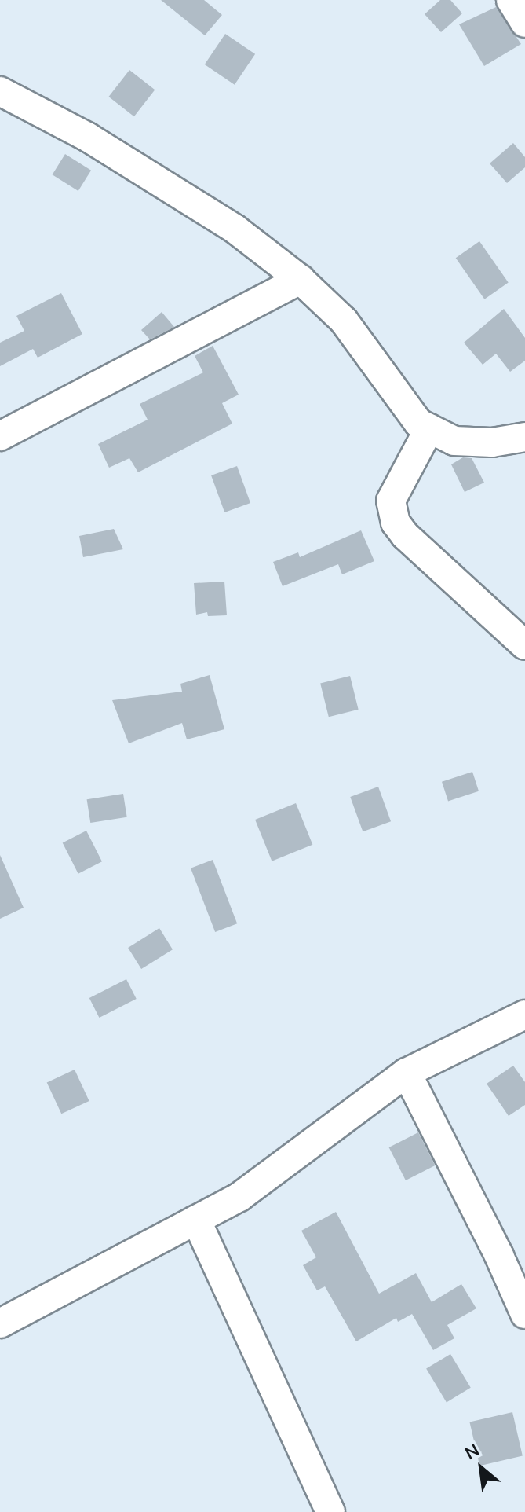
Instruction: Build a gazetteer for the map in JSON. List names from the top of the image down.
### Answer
{
  "north": "top left"
}
